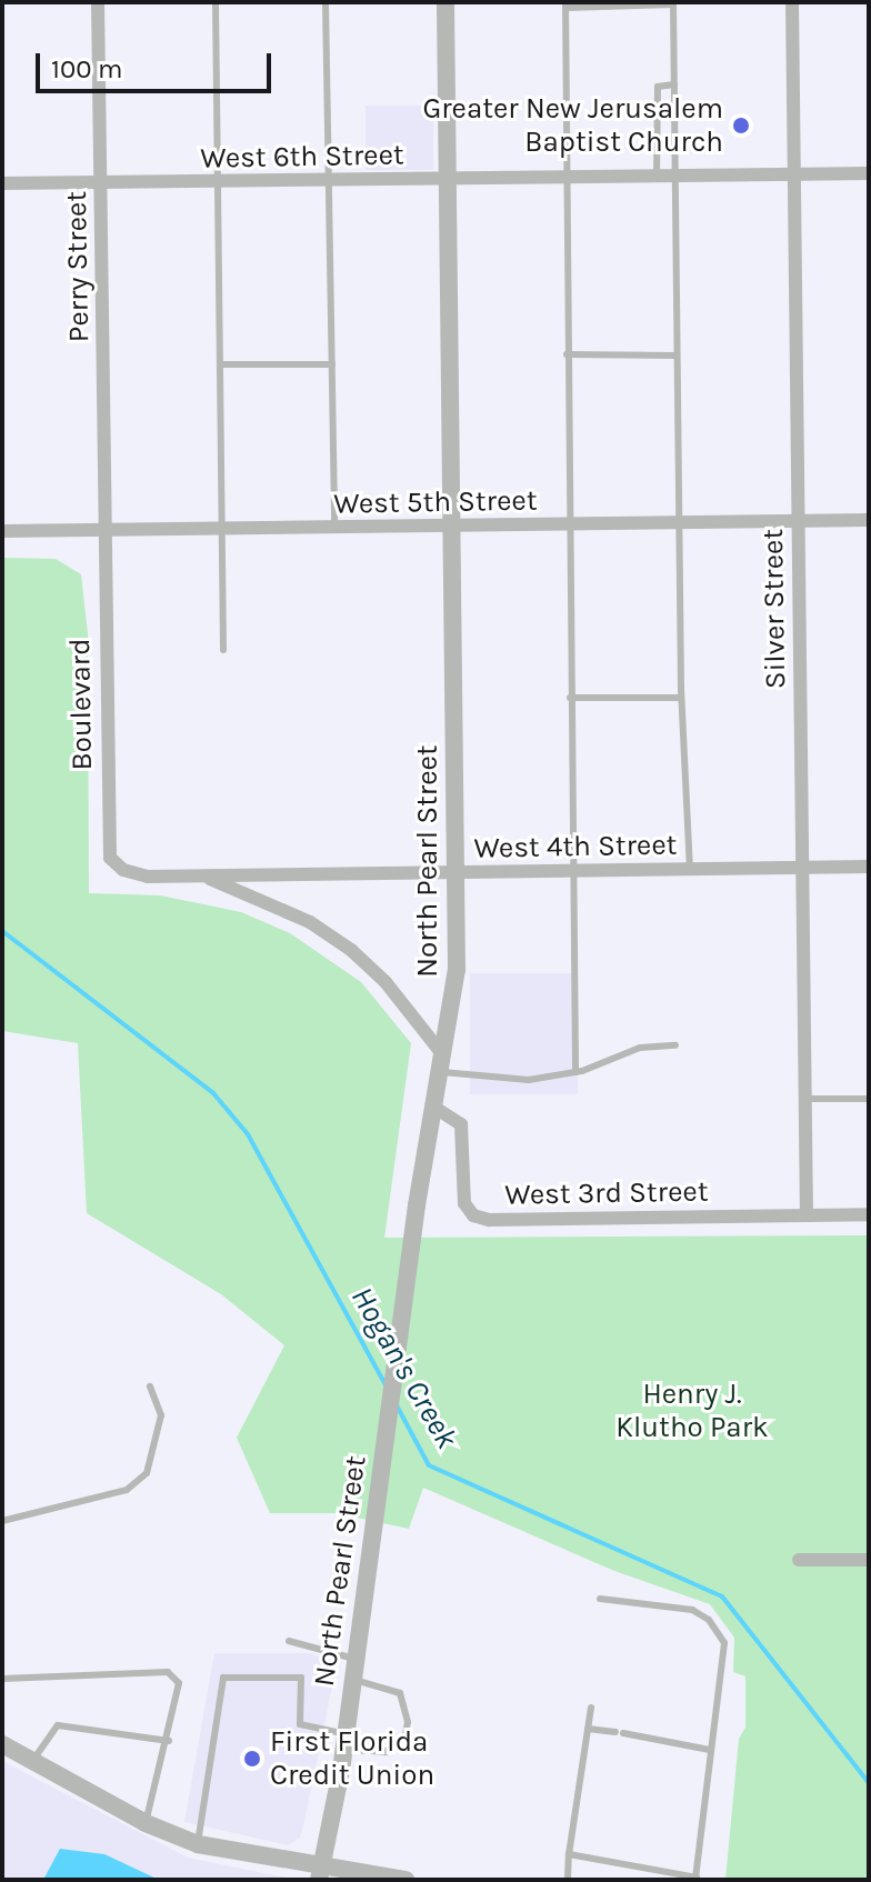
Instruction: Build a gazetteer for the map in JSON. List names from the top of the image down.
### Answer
{
  "streets": {
    "street": [
      "West 6th Street",
      "Perry Street",
      "West 5th Street",
      "Silver Street",
      "Boulevard",
      "West 4th Street",
      "North Pearl Street",
      "West 3rd Street"
    ]
  },
  "crossings": [
    ["West 6th Street", "Perry Street"],
    ["West 6th Street", "Silver Street"],
    ["West 6th Street", "North Pearl Street"],
    ["Perry Street", "West 5th Street"],
    ["Perry Street", "Boulevard"],
    ["West 5th Street", "Silver Street"],
    ["West 5th Street", "Boulevard"],
    ["West 5th Street", "North Pearl Street"],
    ["Silver Street", "West 4th Street"],
    ["Silver Street", "West 3rd Street"],
    ["Boulevard", "West 4th Street"],
    ["West 4th Street", "North Pearl Street"],
    ["North Pearl Street", "West 3rd Street"]
  ],
  "water": ["Hogan's Creek"],
  "parks": ["Henry J. Klutho Park"],
  "places": ["Greater New Jerusalem Baptist Church", "First Florida Credit Union"],
  "scale_bar": "100 m"
}
